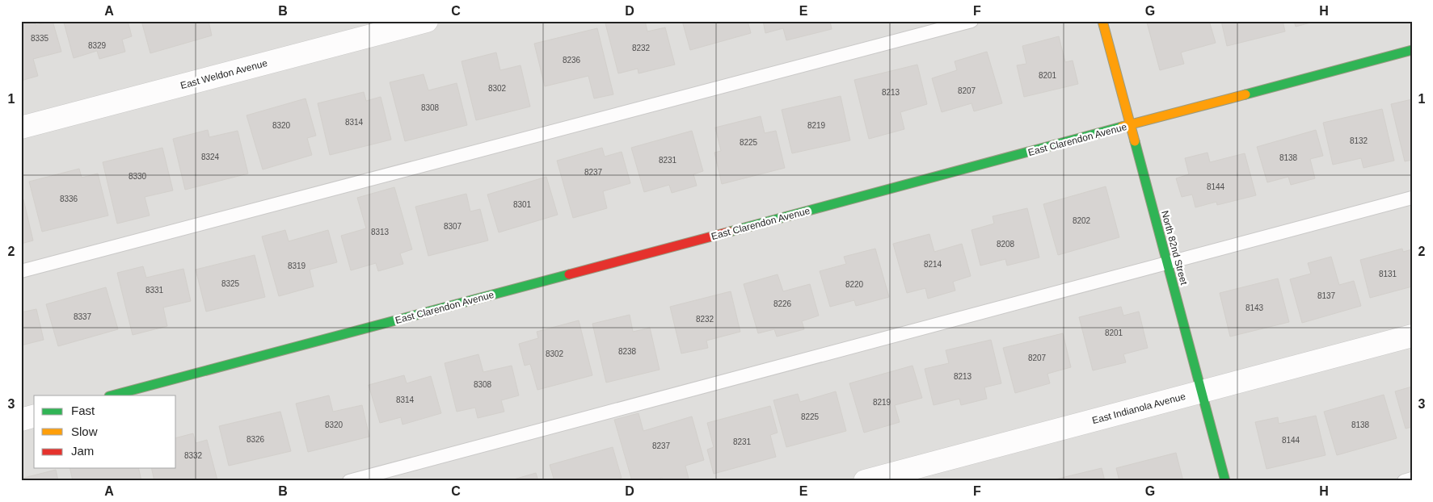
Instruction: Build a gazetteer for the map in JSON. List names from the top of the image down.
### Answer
{
  "streets": {
    "street": [
      "East Weldon Avenue",
      "East Clarendon Avenue",
      "North 82nd Street",
      "East Indianola Avenue"
    ]
  },
  "crossings": [
    ["East Clarendon Avenue", "North 82nd Street"],
    ["North 82nd Street", "East Indianola Avenue"]
  ],
  "house_numbers": [
    "8335",
    "8329",
    "8232",
    "8236",
    "8201",
    "8302",
    "8207",
    "8213",
    "8308",
    "8314",
    "8320",
    "8219",
    "8132",
    "8225",
    "8324",
    "8138",
    "8231",
    "8237",
    "8330",
    "8144",
    "8336",
    "8301",
    "8202",
    "8307",
    "8313",
    "8208",
    "8214",
    "8319",
    "8131",
    "8325",
    "8220",
    "8331",
    "8137",
    "8226",
    "8143",
    "8337",
    "8232",
    "8201",
    "8238",
    "8302",
    "8207",
    "8213",
    "8308",
    "8314",
    "8219",
    "8225",
    "8320",
    "8138",
    "8326",
    "8144",
    "8231",
    "8237",
    "8332"
  ],
  "legend": ["Fast", "Slow", "Jam"],
  "grid": {
    "columns": [
      "A",
      "B",
      "C",
      "D",
      "E",
      "F",
      "G",
      "H"
    ],
    "rows": ["1", "2", "3"]
  }
}
